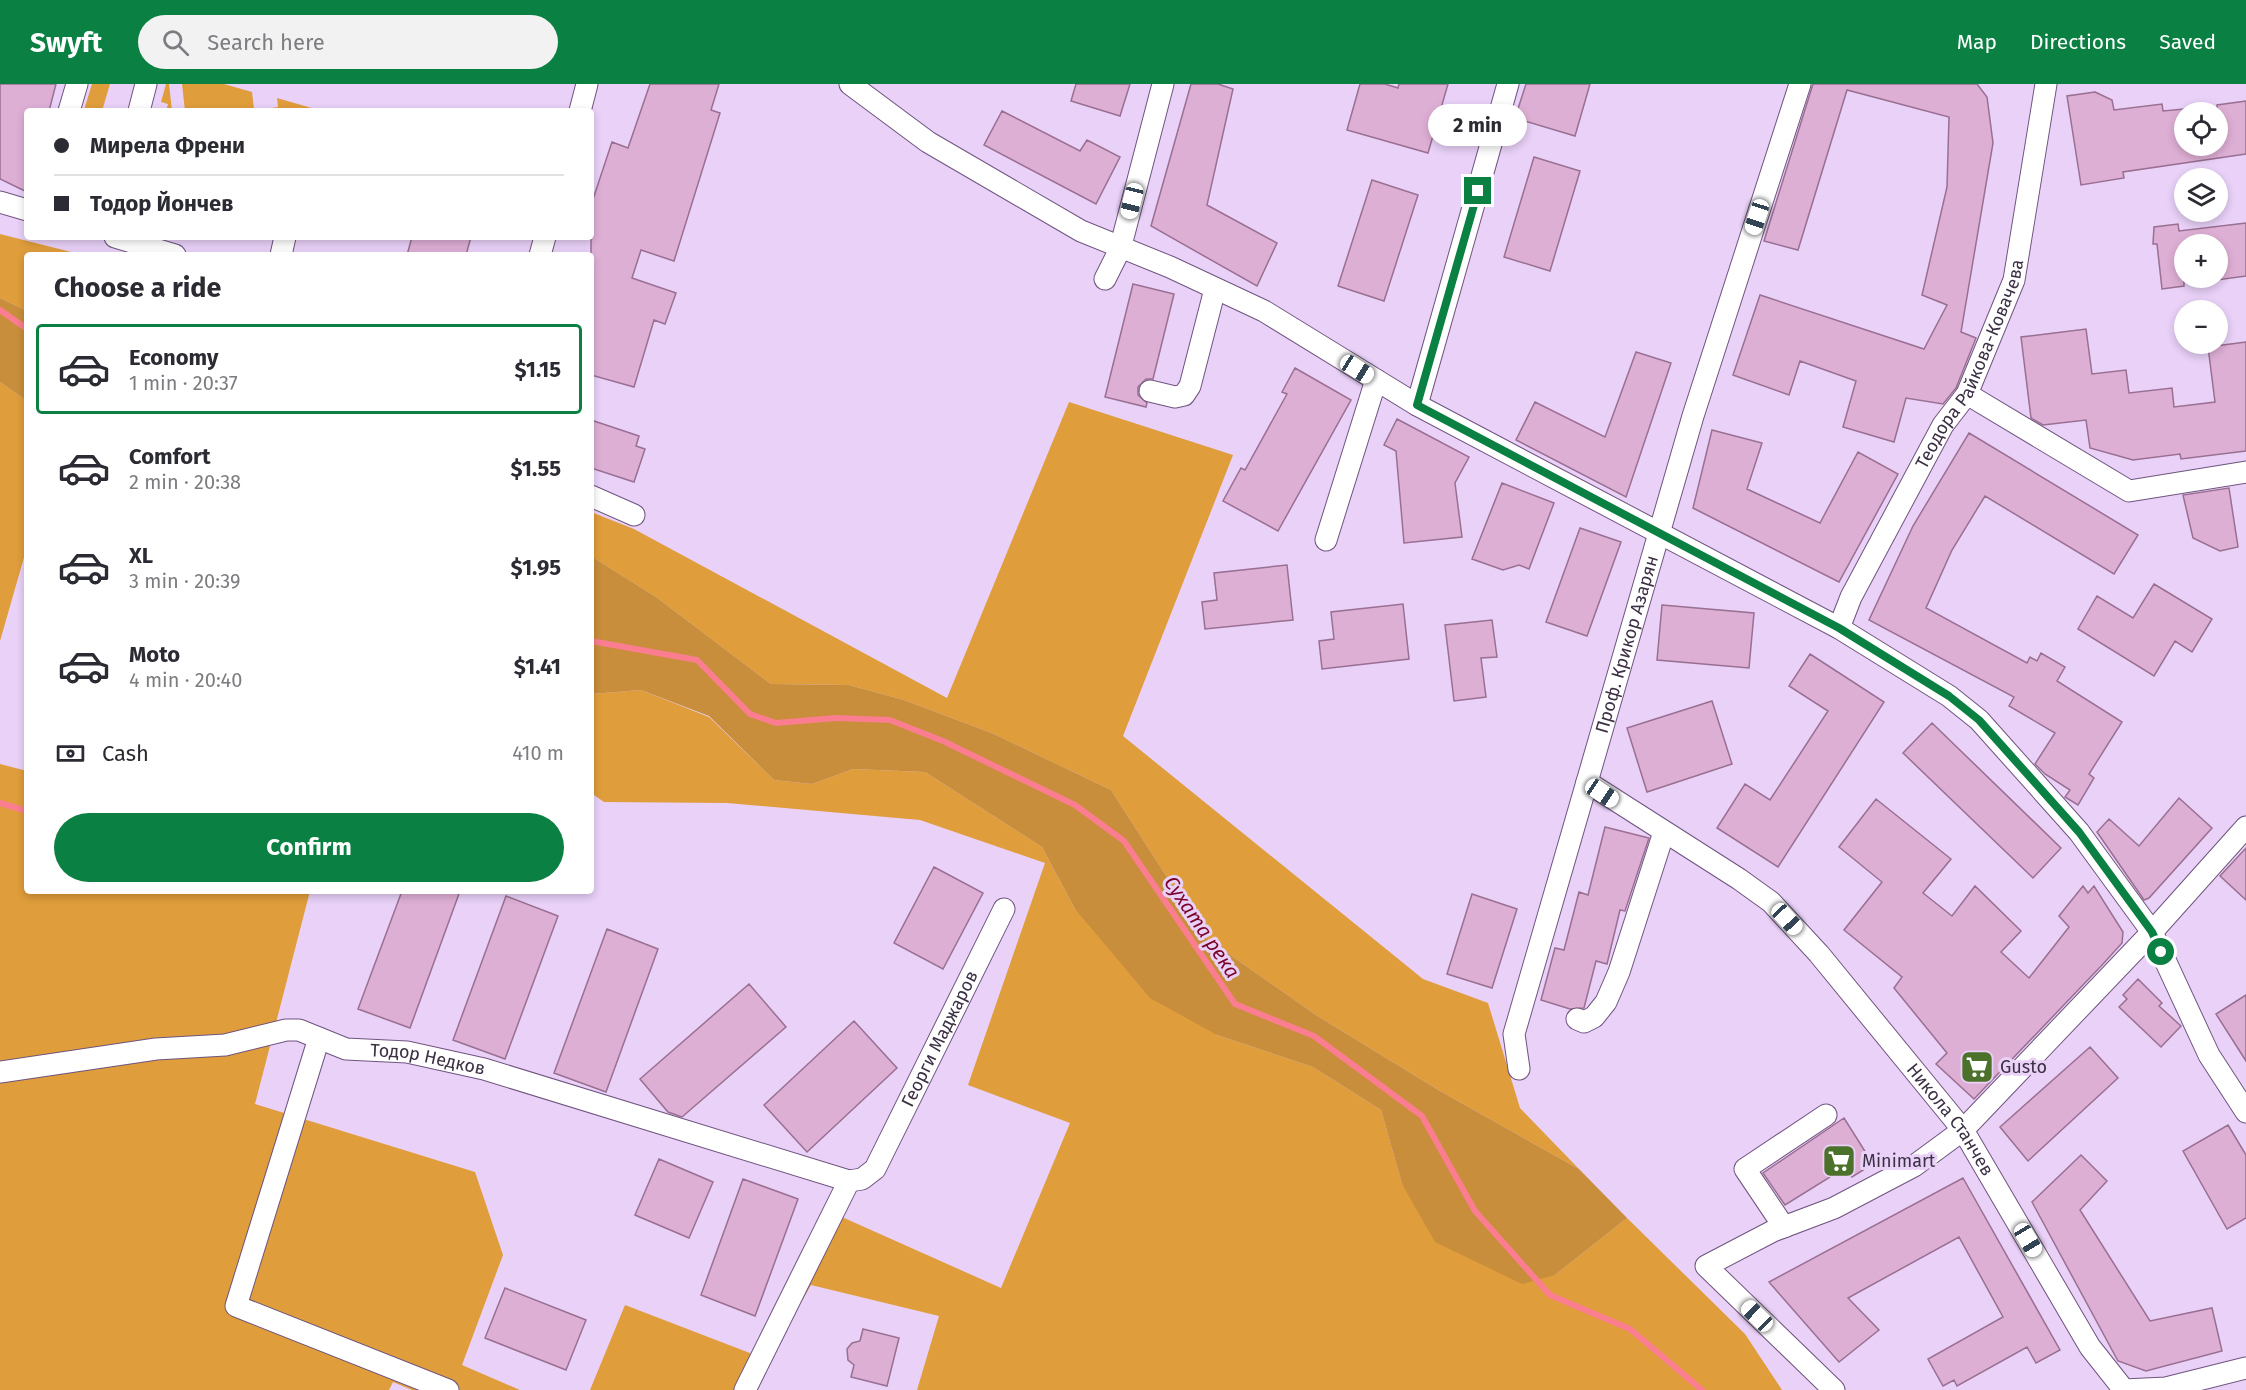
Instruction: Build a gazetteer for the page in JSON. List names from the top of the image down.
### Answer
{
  "streets": {
    "street": [
      "Теодора Райкова-Ковачева",
      "Проф. Крикор Азарян",
      "Георги Маджаров",
      "Тодор Недков",
      "Никола Станчев"
    ]
  },
  "crossings": [
    ["Проф. Крикор Азарян", "Никола Станчев"],
    ["Георги Маджаров", "Тодор Недков"]
  ],
  "water": ["Сухата река"],
  "places": {
    "supermarket": ["Gusto", "Minimart"]
  },
  "page": {
    "header": "Swyft",
    "search": "Search here",
    "nav": ["Map", "Directions", "Saved"],
    "map_buttons": ["+", "−"],
    "bubble": "2 min",
    "banner": ["Мирела Френи", "Тодор Йончев"],
    "heading": "Choose a ride",
    "list": [
      {
        "name": "Economy",
        "note": "1 min · 20:37",
        "value": "$1.15"
      },
      {
        "name": "Comfort",
        "note": "2 min · 20:38",
        "value": "$1.55"
      },
      {
        "name": "XL",
        "note": "3 min · 20:39",
        "value": "$1.95"
      },
      {
        "name": "Moto",
        "note": "4 min · 20:40",
        "value": "$1.41"
      }
    ],
    "pay": ["Cash", "410 m"],
    "buttons": "Confirm"
  }
}
